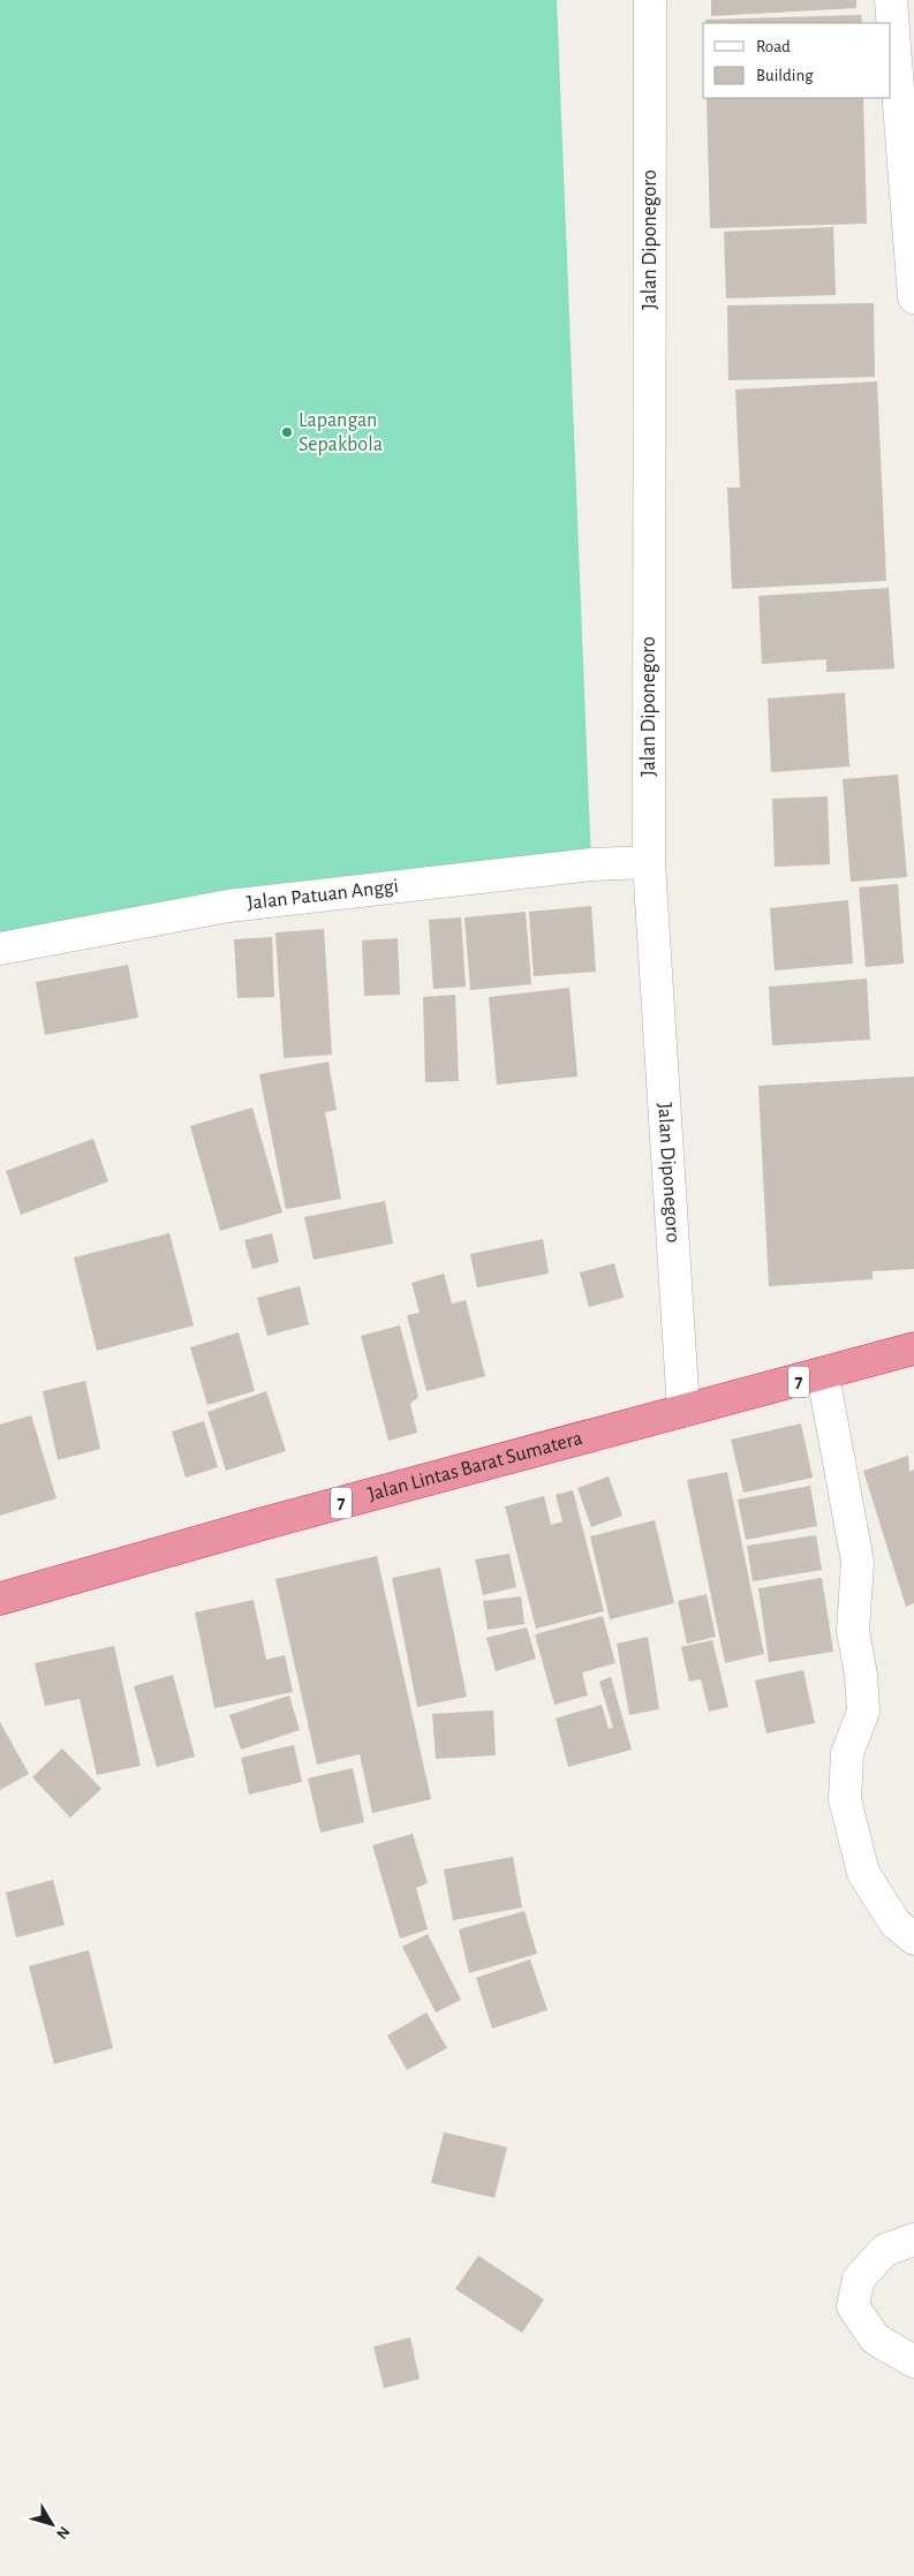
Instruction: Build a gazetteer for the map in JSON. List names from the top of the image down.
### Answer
{
  "streets": {
    "highway": ["7", "Jalan Lintas Barat Sumatera"],
    "street": ["Jalan Diponegoro", "Jalan Patuan Anggi"]
  },
  "crossings": [
    ["Jalan Diponegoro", "Jalan Patuan Anggi"],
    ["Jalan Diponegoro", "7"],
    ["Jalan Diponegoro", "Jalan Lintas Barat Sumatera"],
    ["7", "Jalan Lintas Barat Sumatera"]
  ],
  "places": ["Lapangan Sepakbola"],
  "legend": ["Road", "Building"],
  "north": "bottom right"
}
